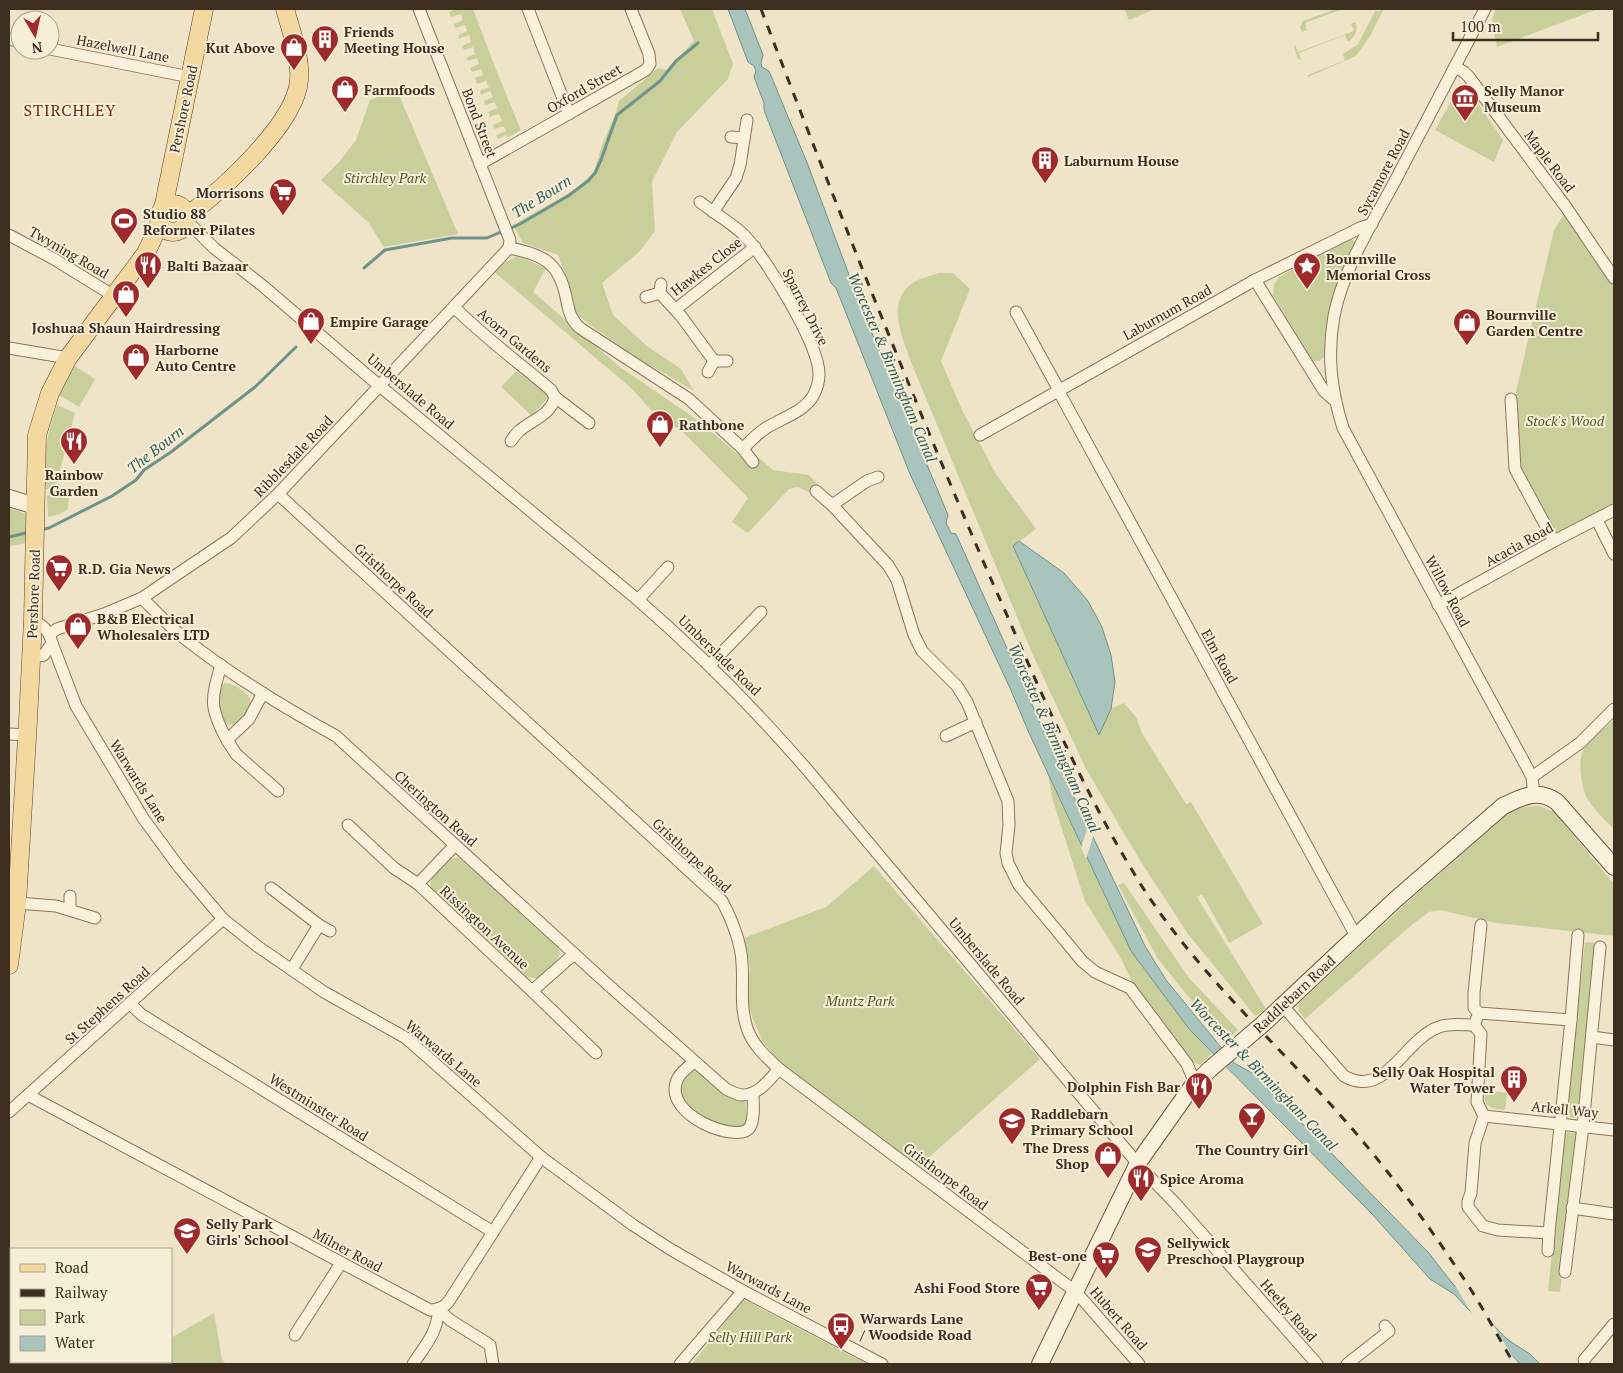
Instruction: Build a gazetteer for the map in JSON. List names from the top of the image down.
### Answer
{
  "streets": {
    "main road": ["Pershore Road"],
    "street": [
      "Hazelwell Lane",
      "Oxford Street",
      "Bond Street",
      "Maple Road",
      "Sycamore Road",
      "Twyning Road",
      "Hawkes Close",
      "Sparrey Drive",
      "Laburnum Road",
      "Acorn Gardens",
      "Umberslade Road",
      "Ribblesdale Road",
      "Acacia Road",
      "Gristhorpe Road",
      "Willow Road",
      "Elm Road",
      "Warwards Lane",
      "Cherington Road",
      "Rissington Avenue",
      "Raddlebarn Road",
      "St Stephens Road",
      "Westminster Road",
      "Arkell Way",
      "Milner Road",
      "Heeley Road",
      "Hubert Road"
    ]
  },
  "crossings": [
    ["Hazelwell Lane", "Pershore Road"],
    ["Oxford Street", "Bond Street"],
    ["Pershore Road", "Twyning Road"],
    ["Pershore Road", "Umberslade Road"],
    ["Pershore Road", "Ribblesdale Road"],
    ["Pershore Road", "Warwards Lane"],
    ["Bond Street", "Ribblesdale Road"],
    ["Maple Road", "Sycamore Road"],
    ["Sycamore Road", "Laburnum Road"],
    ["Sycamore Road", "Willow Road"],
    ["Hawkes Close", "Sparrey Drive"],
    ["Laburnum Road", "Willow Road"],
    ["Laburnum Road", "Elm Road"],
    ["Acorn Gardens", "Ribblesdale Road"],
    ["Umberslade Road", "Ribblesdale Road"],
    ["Umberslade Road", "Raddlebarn Road"],
    ["Umberslade Road", "Heeley Road"],
    ["Ribblesdale Road", "Gristhorpe Road"],
    ["Ribblesdale Road", "Warwards Lane"],
    ["Ribblesdale Road", "Cherington Road"],
    ["Acacia Road", "Willow Road"],
    ["Gristhorpe Road", "Raddlebarn Road"],
    ["Gristhorpe Road", "Hubert Road"],
    ["Willow Road", "Raddlebarn Road"],
    ["Elm Road", "Raddlebarn Road"],
    ["Warwards Lane", "St Stephens Road"],
    ["Cherington Road", "Rissington Avenue"],
    ["Raddlebarn Road", "Heeley Road"],
    ["Raddlebarn Road", "Hubert Road"],
    ["St Stephens Road", "Westminster Road"],
    ["St Stephens Road", "Milner Road"]
  ],
  "districts": ["STIRCHLEY"],
  "water": ["The Bourn", "Worcester & Birmingham Canal"],
  "parks": [
    "Stirchley Park",
    "Stock's Wood",
    "Muntz Park",
    "Selly Hill Park"
  ],
  "places": {
    "building": ["Friends Meeting House", "Laburnum House", "Selly Oak Hospital Water Tower"],
    "shop": [
      "Kut Above",
      "Farmfoods",
      "Joshuaa Shaun Hairdressing",
      "Empire Garage",
      "Bournville Garden Centre",
      "Harborne Auto Centre",
      "Rathbone",
      "B&B Electrical Wholesalers LTD",
      "The Dress Shop"
    ],
    "museum": ["Selly Manor Museum"],
    "supermarket": [
      "Morrisons",
      "R.D. Gia News",
      "Best-one",
      "Ashi Food Store"
    ],
    "sports": ["Studio 88 Reformer Pilates"],
    "restaurant": [
      "Balti Bazaar",
      "Rainbow Garden",
      "Dolphin Fish Bar",
      "Spice Aroma"
    ],
    "place": ["Bournville Memorial Cross"],
    "bar": ["The Country Girl"],
    "school or university": ["Raddlebarn Primary School", "Selly Park Girls' School", "Sellywick Preschool Playgroup"],
    "bus stop": ["Warwards Lane / Woodside Road"]
  },
  "legend": [
    "Road",
    "Railway",
    "Park",
    "Water"
  ],
  "scale_bar": "100 m",
  "north": "bottom"
}
